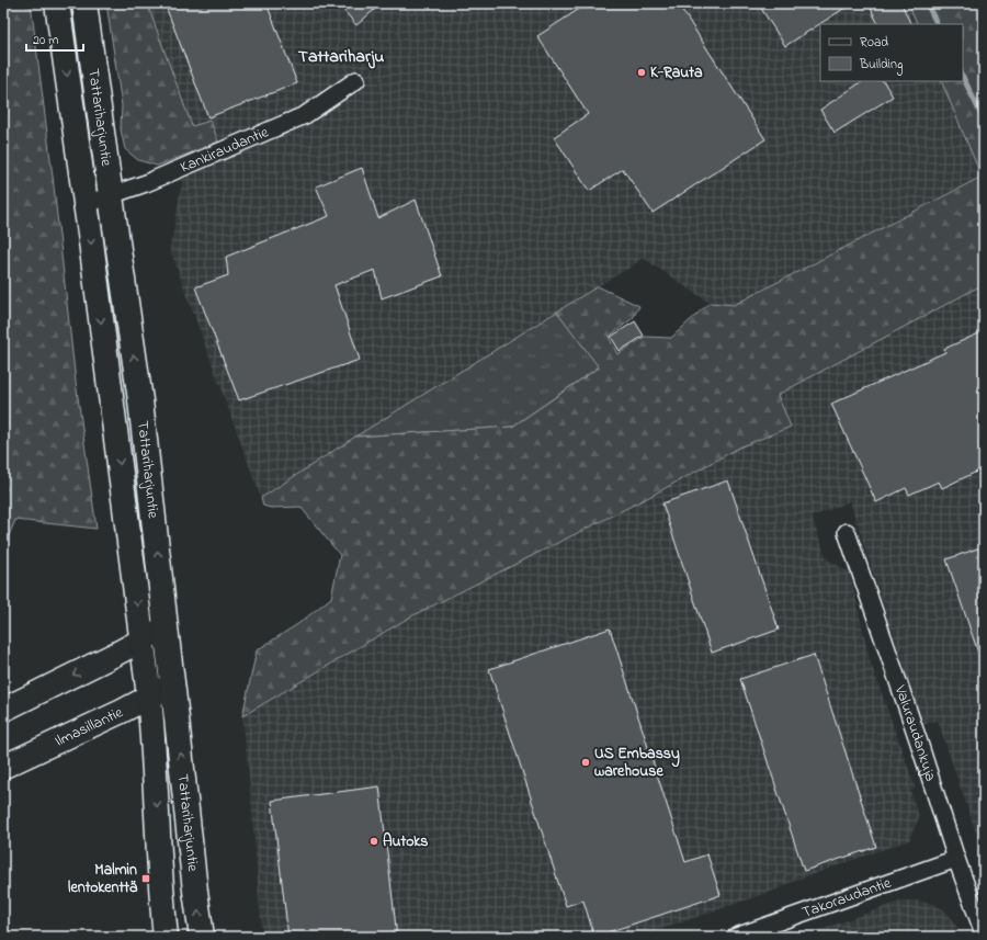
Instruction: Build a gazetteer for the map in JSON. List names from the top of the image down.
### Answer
{
  "streets": {
    "main road": ["Tattariharjuntie", "Ilmasillantie"],
    "street": ["Kankiraudantie", "Valuraudankuja", "Takoraudantie"]
  },
  "crossings": [
    ["Tattariharjuntie", "Kankiraudantie"],
    ["Tattariharjuntie", "Ilmasillantie"],
    ["Valuraudankuja", "Takoraudantie"]
  ],
  "districts": ["Tattariharju"],
  "places": {
    "other": ["K-Rauta", "US Embassy warehouse", "Autoks"],
    "transit": ["Malmin lentokenttä"]
  },
  "legend": ["Road", "Building"],
  "scale_bar": "20 m"
}
